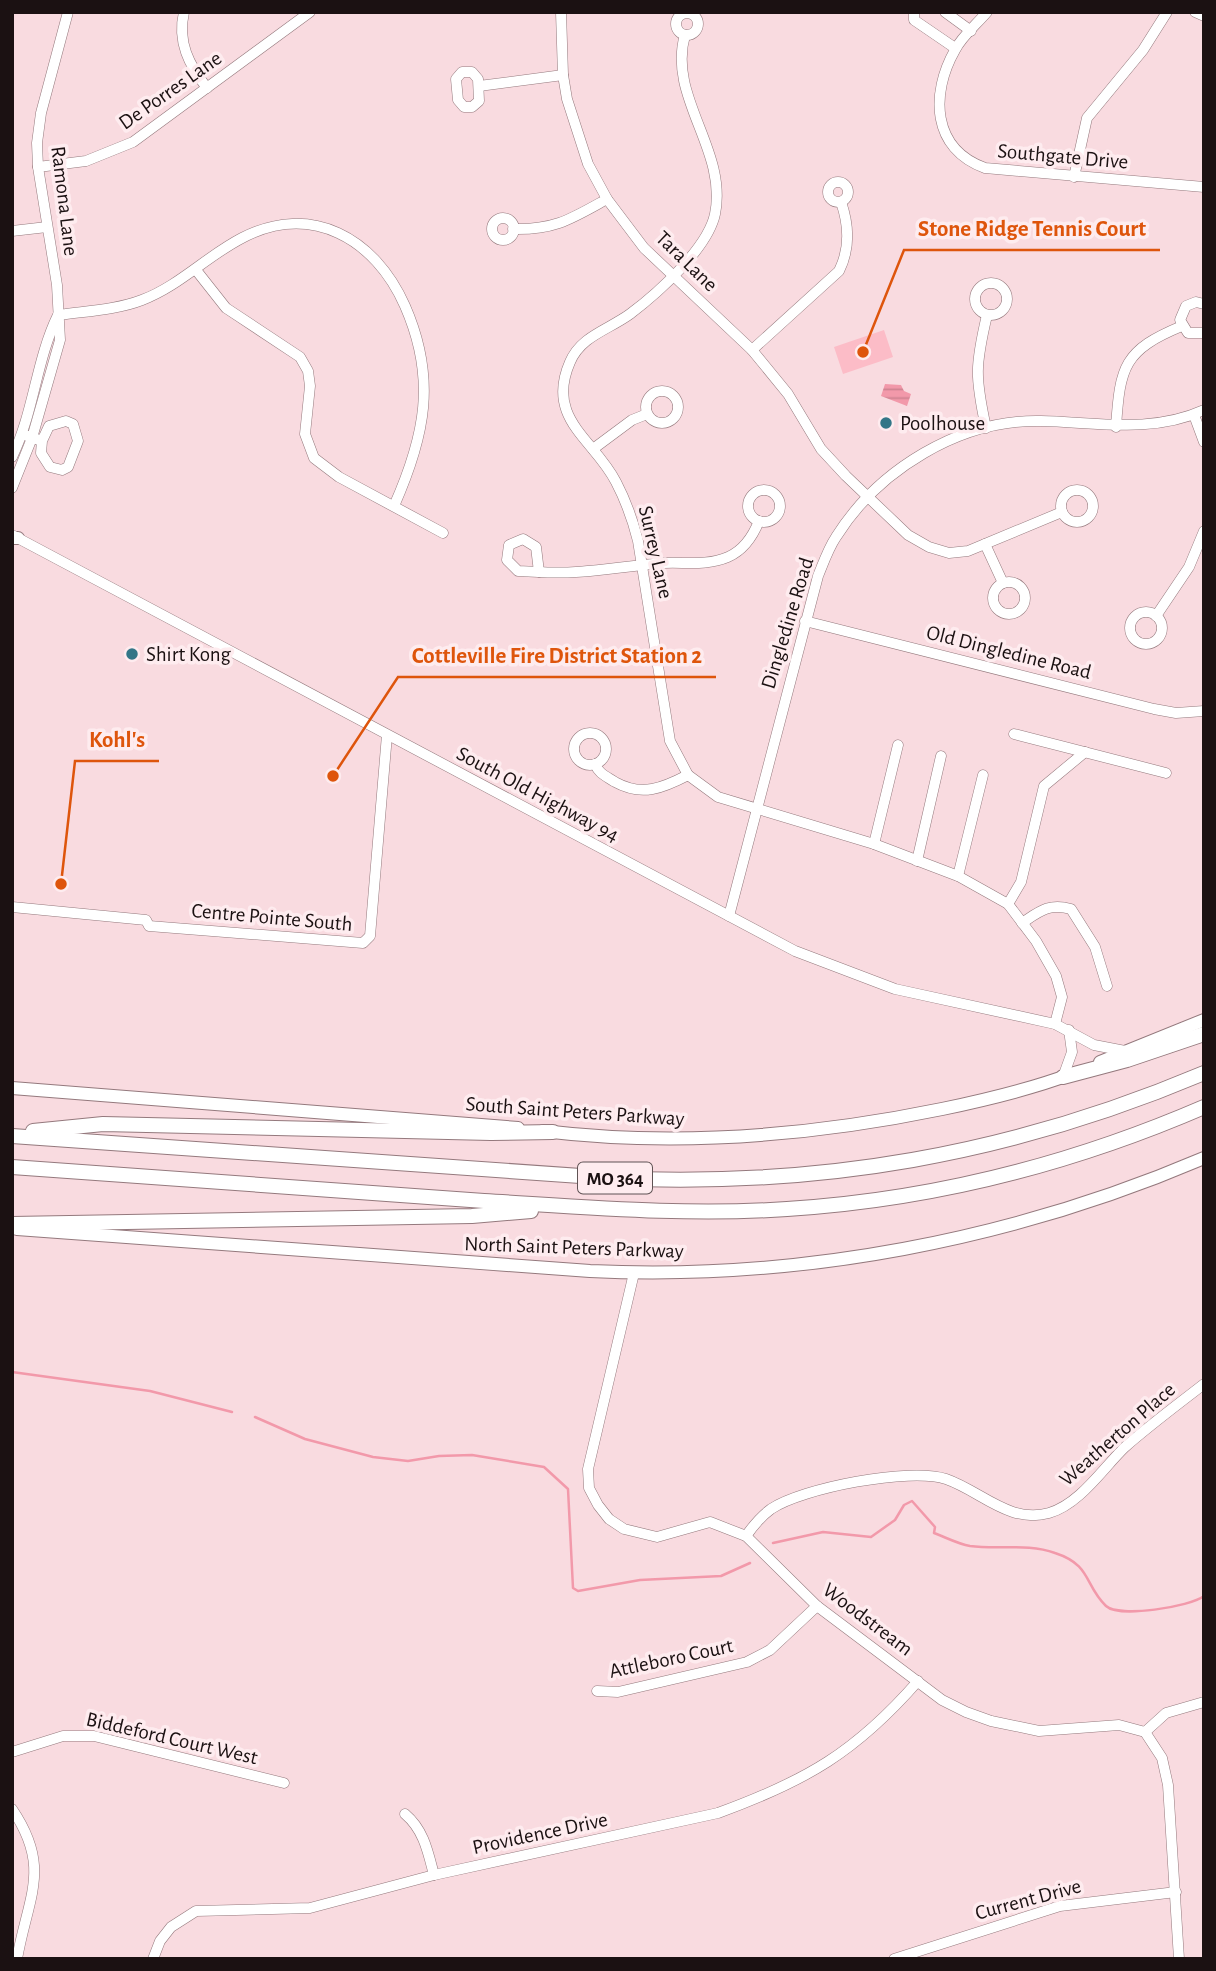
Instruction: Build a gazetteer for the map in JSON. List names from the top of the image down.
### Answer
{
  "streets": {
    "highway": ["MO 364"],
    "main road": ["South Saint Peters Parkway", "North Saint Peters Parkway"],
    "street": [
      "De Porres Lane",
      "Southgate Drive",
      "Ramona Lane",
      "Tara Lane",
      "Surrey Lane",
      "Dingledine Road",
      "Old Dingledine Road",
      "South Old Highway 94",
      "Centre Pointe South",
      "Weatherton Place",
      "Woodstream",
      "Attleboro Court",
      "Biddeford Court West",
      "Providence Drive",
      "Current Drive"
    ]
  },
  "crossings": [
    ["De Porres Lane", "Ramona Lane"],
    ["Tara Lane", "Surrey Lane"],
    ["Tara Lane", "Dingledine Road"],
    ["Dingledine Road", "Old Dingledine Road"],
    ["Dingledine Road", "South Old Highway 94"],
    ["South Old Highway 94", "Centre Pointe South"],
    ["South Old Highway 94", "South Saint Peters Parkway"],
    ["North Saint Peters Parkway", "Woodstream"],
    ["Weatherton Place", "Woodstream"],
    ["Woodstream", "Attleboro Court"],
    ["Woodstream", "Providence Drive"]
  ],
  "places": [
    "Stone Ridge Tennis Court",
    "Poolhouse",
    "Shirt Kong",
    "Cottleville Fire District Station 2",
    "Kohl's"
  ]
}
